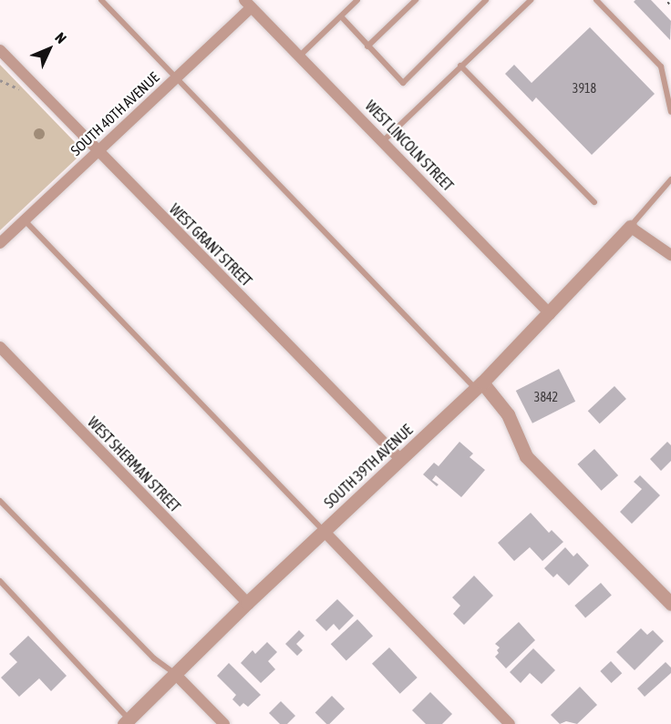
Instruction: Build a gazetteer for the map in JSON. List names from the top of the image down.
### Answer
{
  "streets": {
    "street": [
      "SOUTH 40TH AVENUE",
      "WEST LINCOLN STREET",
      "WEST GRANT STREET",
      "WEST SHERMAN STREET",
      "SOUTH 39TH AVENUE"
    ]
  },
  "crossings": [
    ["SOUTH 40TH AVENUE", "WEST LINCOLN STREET"],
    ["SOUTH 40TH AVENUE", "WEST GRANT STREET"],
    ["WEST LINCOLN STREET", "SOUTH 39TH AVENUE"],
    ["WEST GRANT STREET", "SOUTH 39TH AVENUE"],
    ["WEST SHERMAN STREET", "SOUTH 39TH AVENUE"]
  ],
  "house_numbers": ["3918", "3842"],
  "north": "top right"
}
